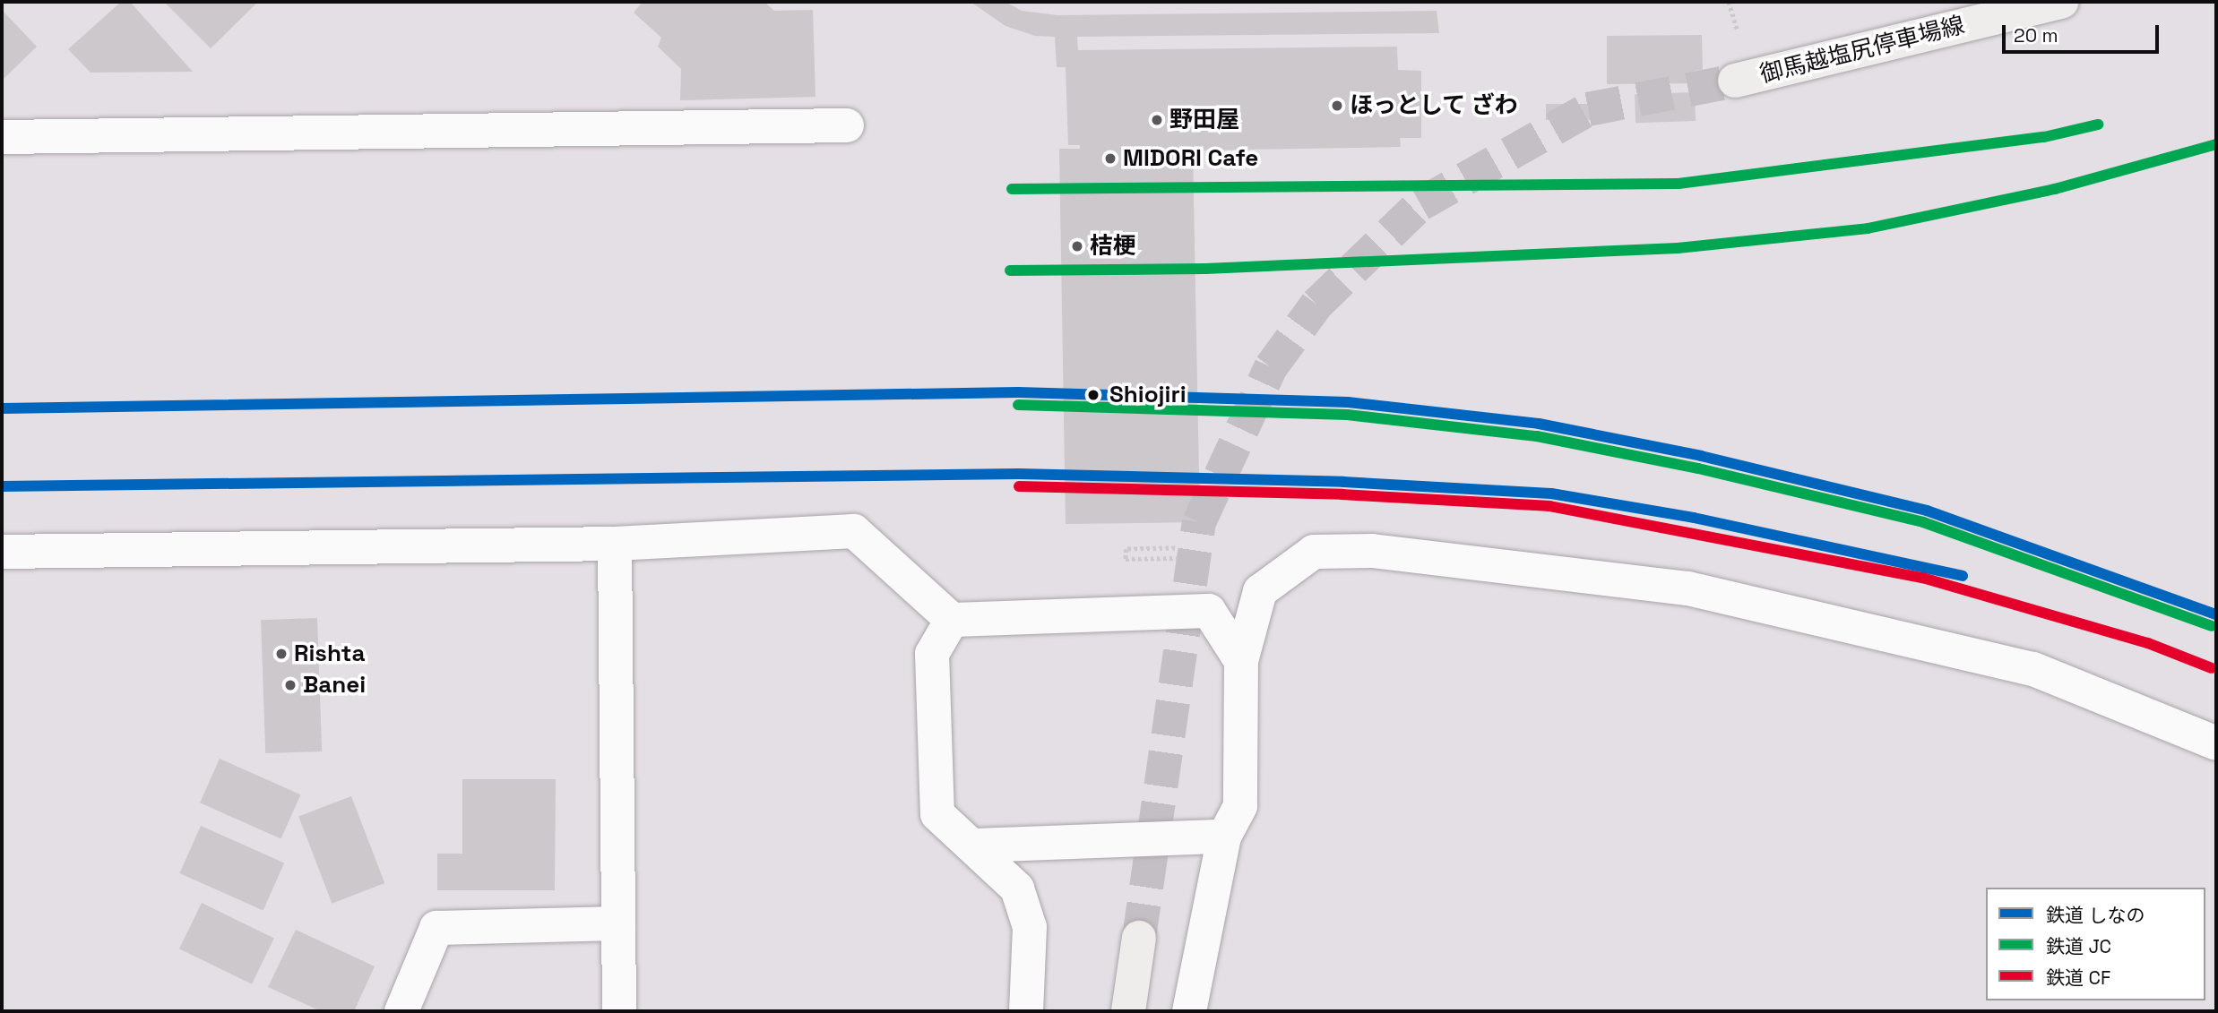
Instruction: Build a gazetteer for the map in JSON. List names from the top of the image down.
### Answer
{
  "streets": {
    "main road": ["御馬越塩尻停車場線"]
  },
  "places": [
    "ほっとして ざわ",
    "野田屋",
    "MIDORI Cafe",
    "桔梗",
    "Shiojiri",
    "Rishta",
    "Banei"
  ],
  "lines": ["rail line JC", "rail line しなの", "rail line CF"],
  "legend": ["鉄道 しなの", "鉄道 JC", "鉄道 CF"],
  "scale_bar": "20 m"
}
